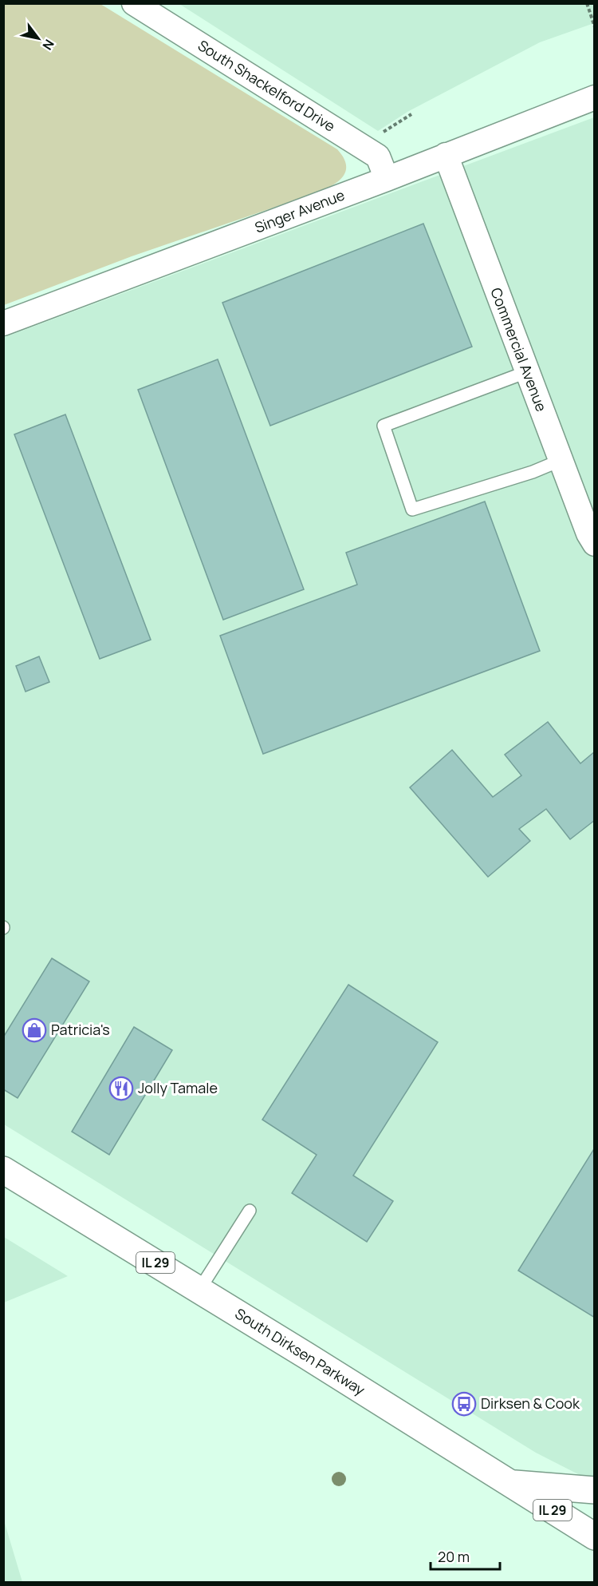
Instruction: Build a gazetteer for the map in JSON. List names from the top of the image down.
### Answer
{
  "streets": {
    "main road": ["IL 29", "South Dirksen Parkway"],
    "street": ["South Shackelford Drive", "Singer Avenue", "Commercial Avenue"]
  },
  "crossings": [
    ["South Shackelford Drive", "Singer Avenue"],
    ["Singer Avenue", "Commercial Avenue"]
  ],
  "places": {
    "shop": ["Patricia's"],
    "restaurant": ["Jolly Tamale"],
    "bus stop": ["Dirksen & Cook"]
  },
  "scale_bar": "20 m",
  "north": "bottom right"
}
